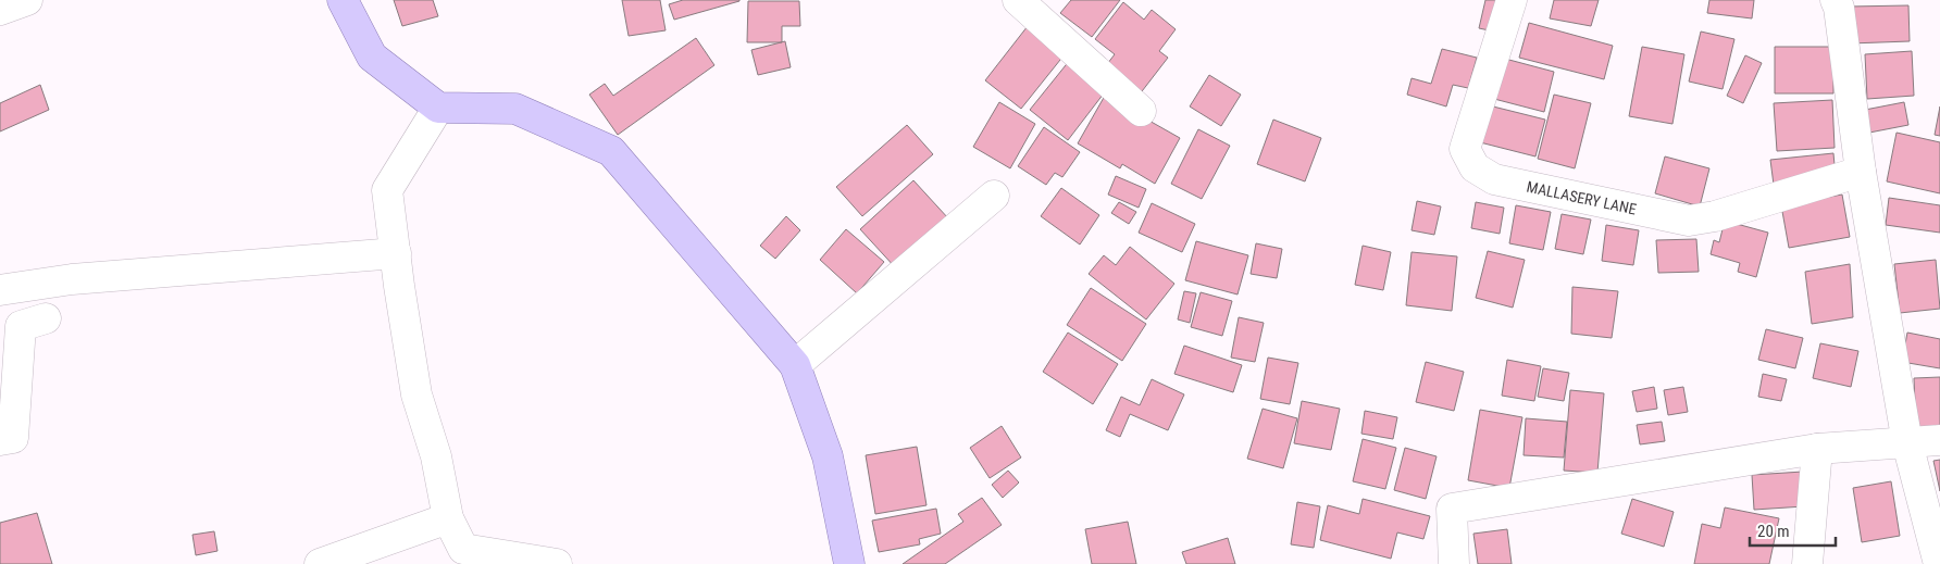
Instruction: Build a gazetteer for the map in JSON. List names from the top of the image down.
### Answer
{
  "streets": {
    "street": ["MALLASERY LANE"]
  },
  "scale_bar": "20 m"
}
